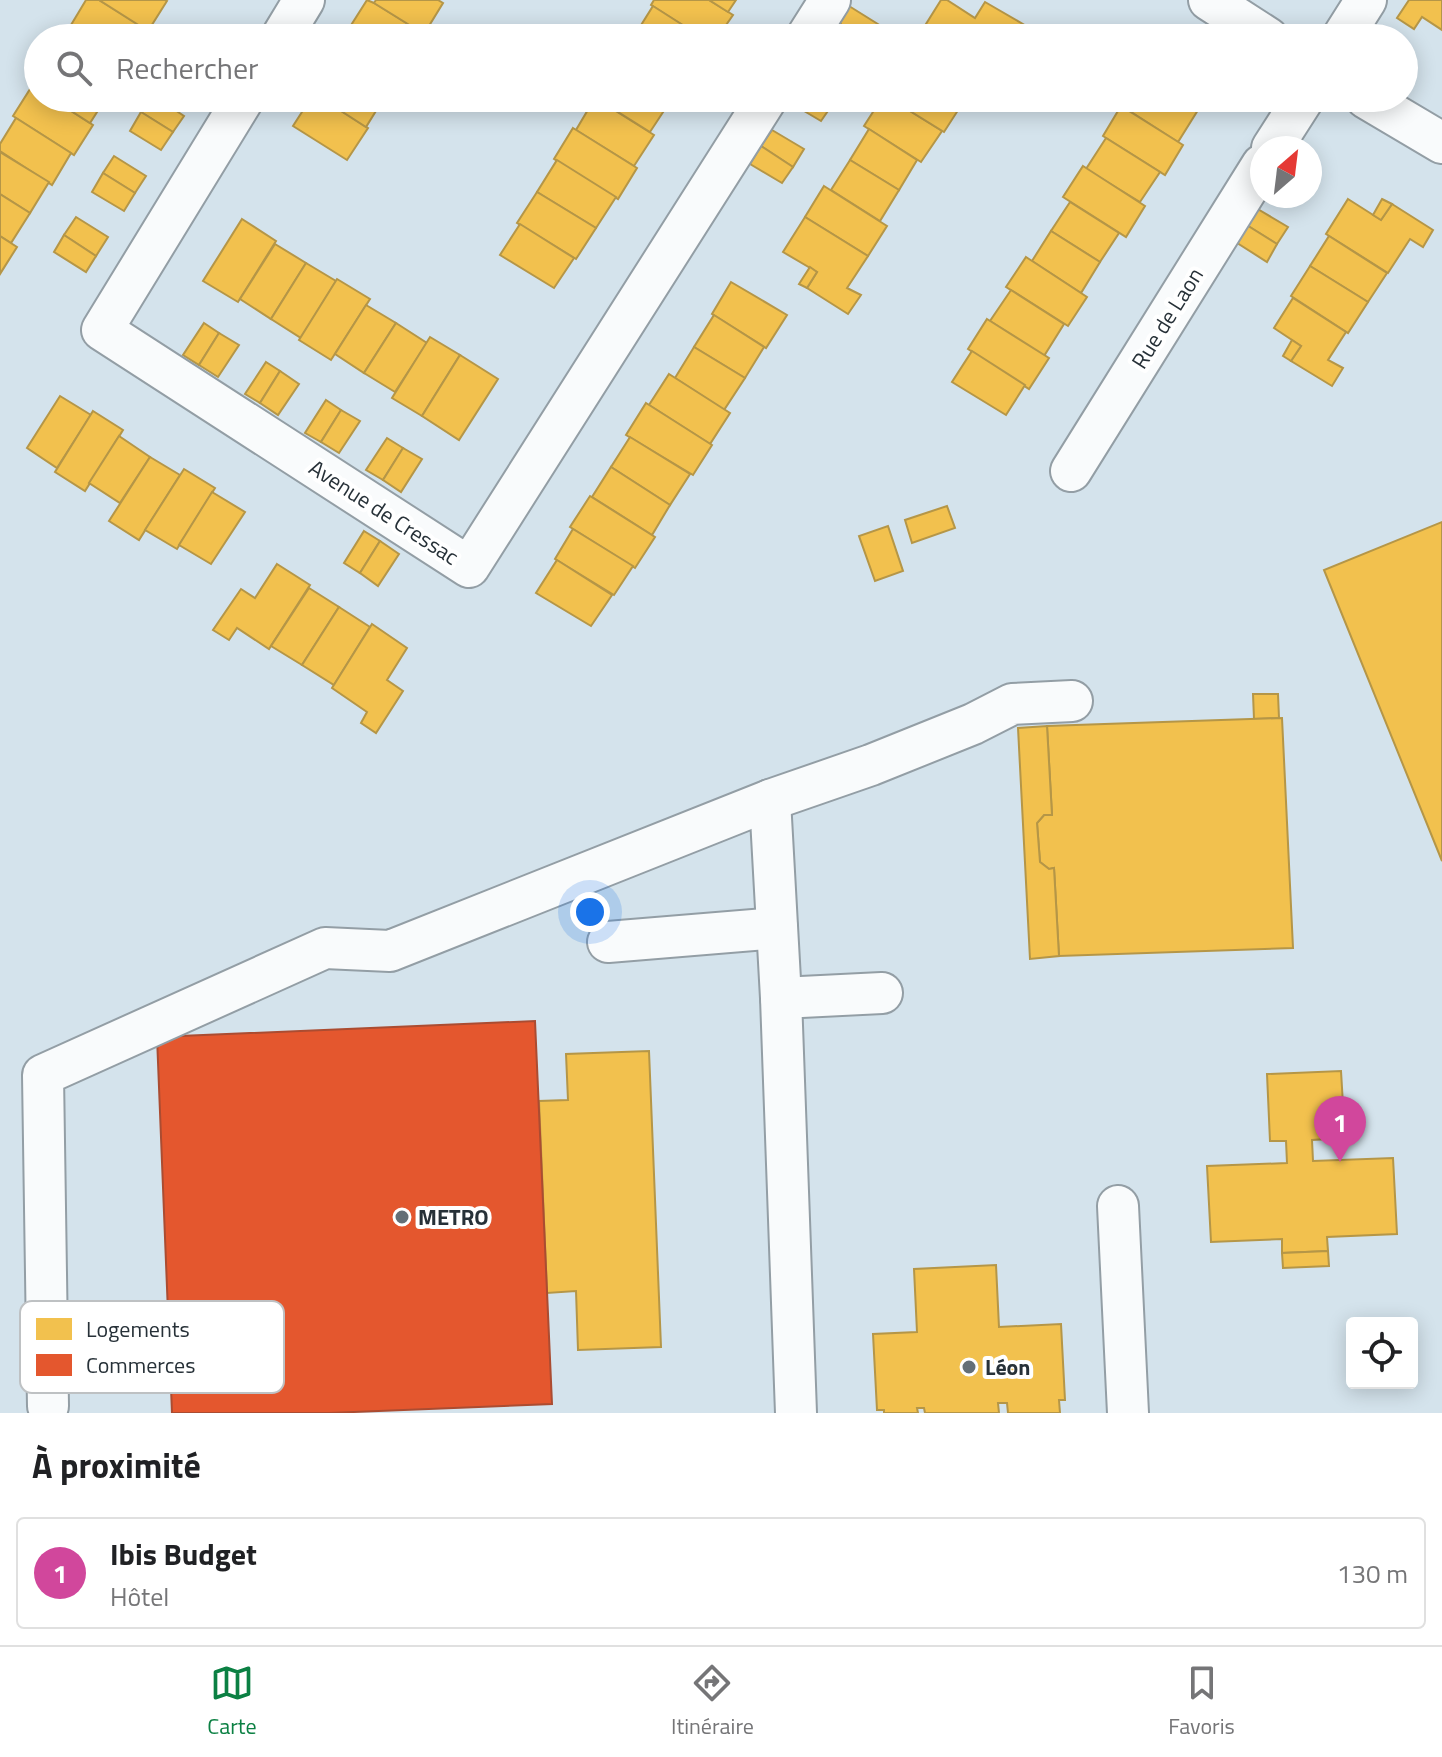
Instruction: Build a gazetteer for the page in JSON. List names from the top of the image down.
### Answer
{
  "streets": {
    "street": ["Rue de Laon", "Avenue de Cressac"]
  },
  "places": ["METRO", "Léon"],
  "legend": ["Logements", "Commerces"],
  "north": "top right",
  "page": {
    "search": "Rechercher",
    "pins": "1",
    "heading": "À proximité",
    "list": [
      {
        "mark": "1",
        "name": "Ibis Budget",
        "note": "Hôtel",
        "value": "130 m"
      }
    ],
    "nav": ["Carte", "Itinéraire", "Favoris"]
  }
}
